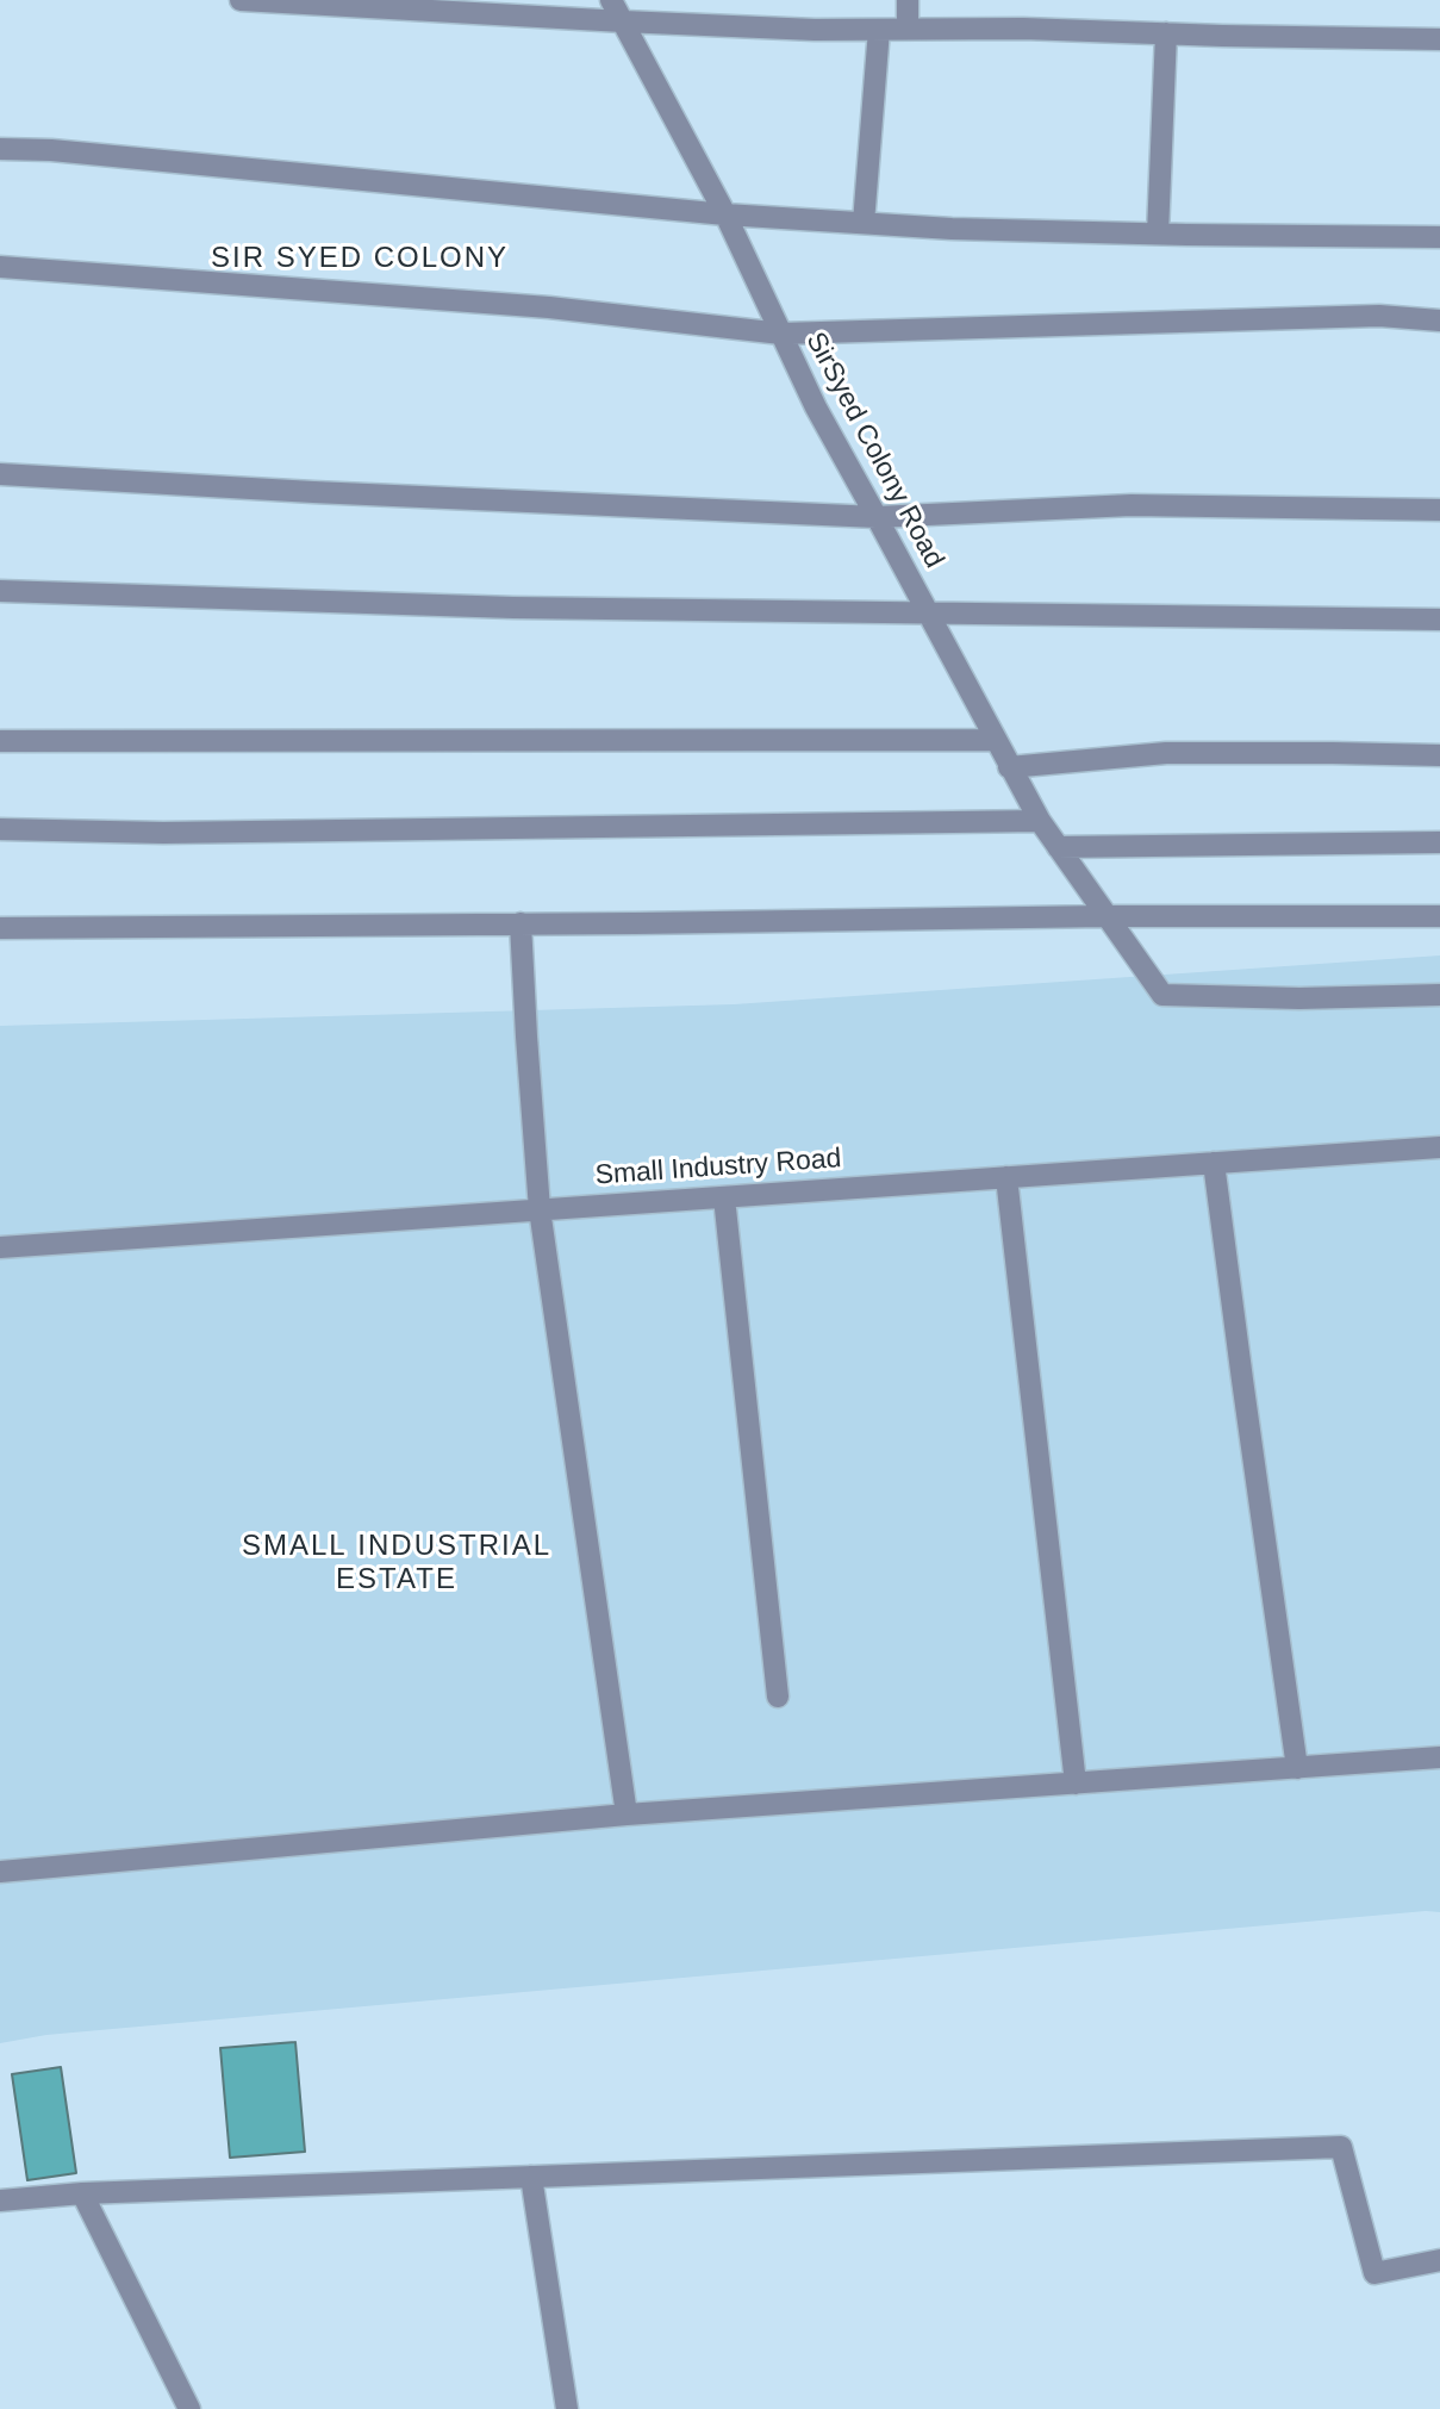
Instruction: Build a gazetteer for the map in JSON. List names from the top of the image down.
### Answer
{
  "streets": {
    "street": ["SirSyed Colony Road", "Small Industry Road"]
  },
  "districts": ["SIR SYED COLONY", "SMALL INDUSTRIAL ESTATE"]
}
